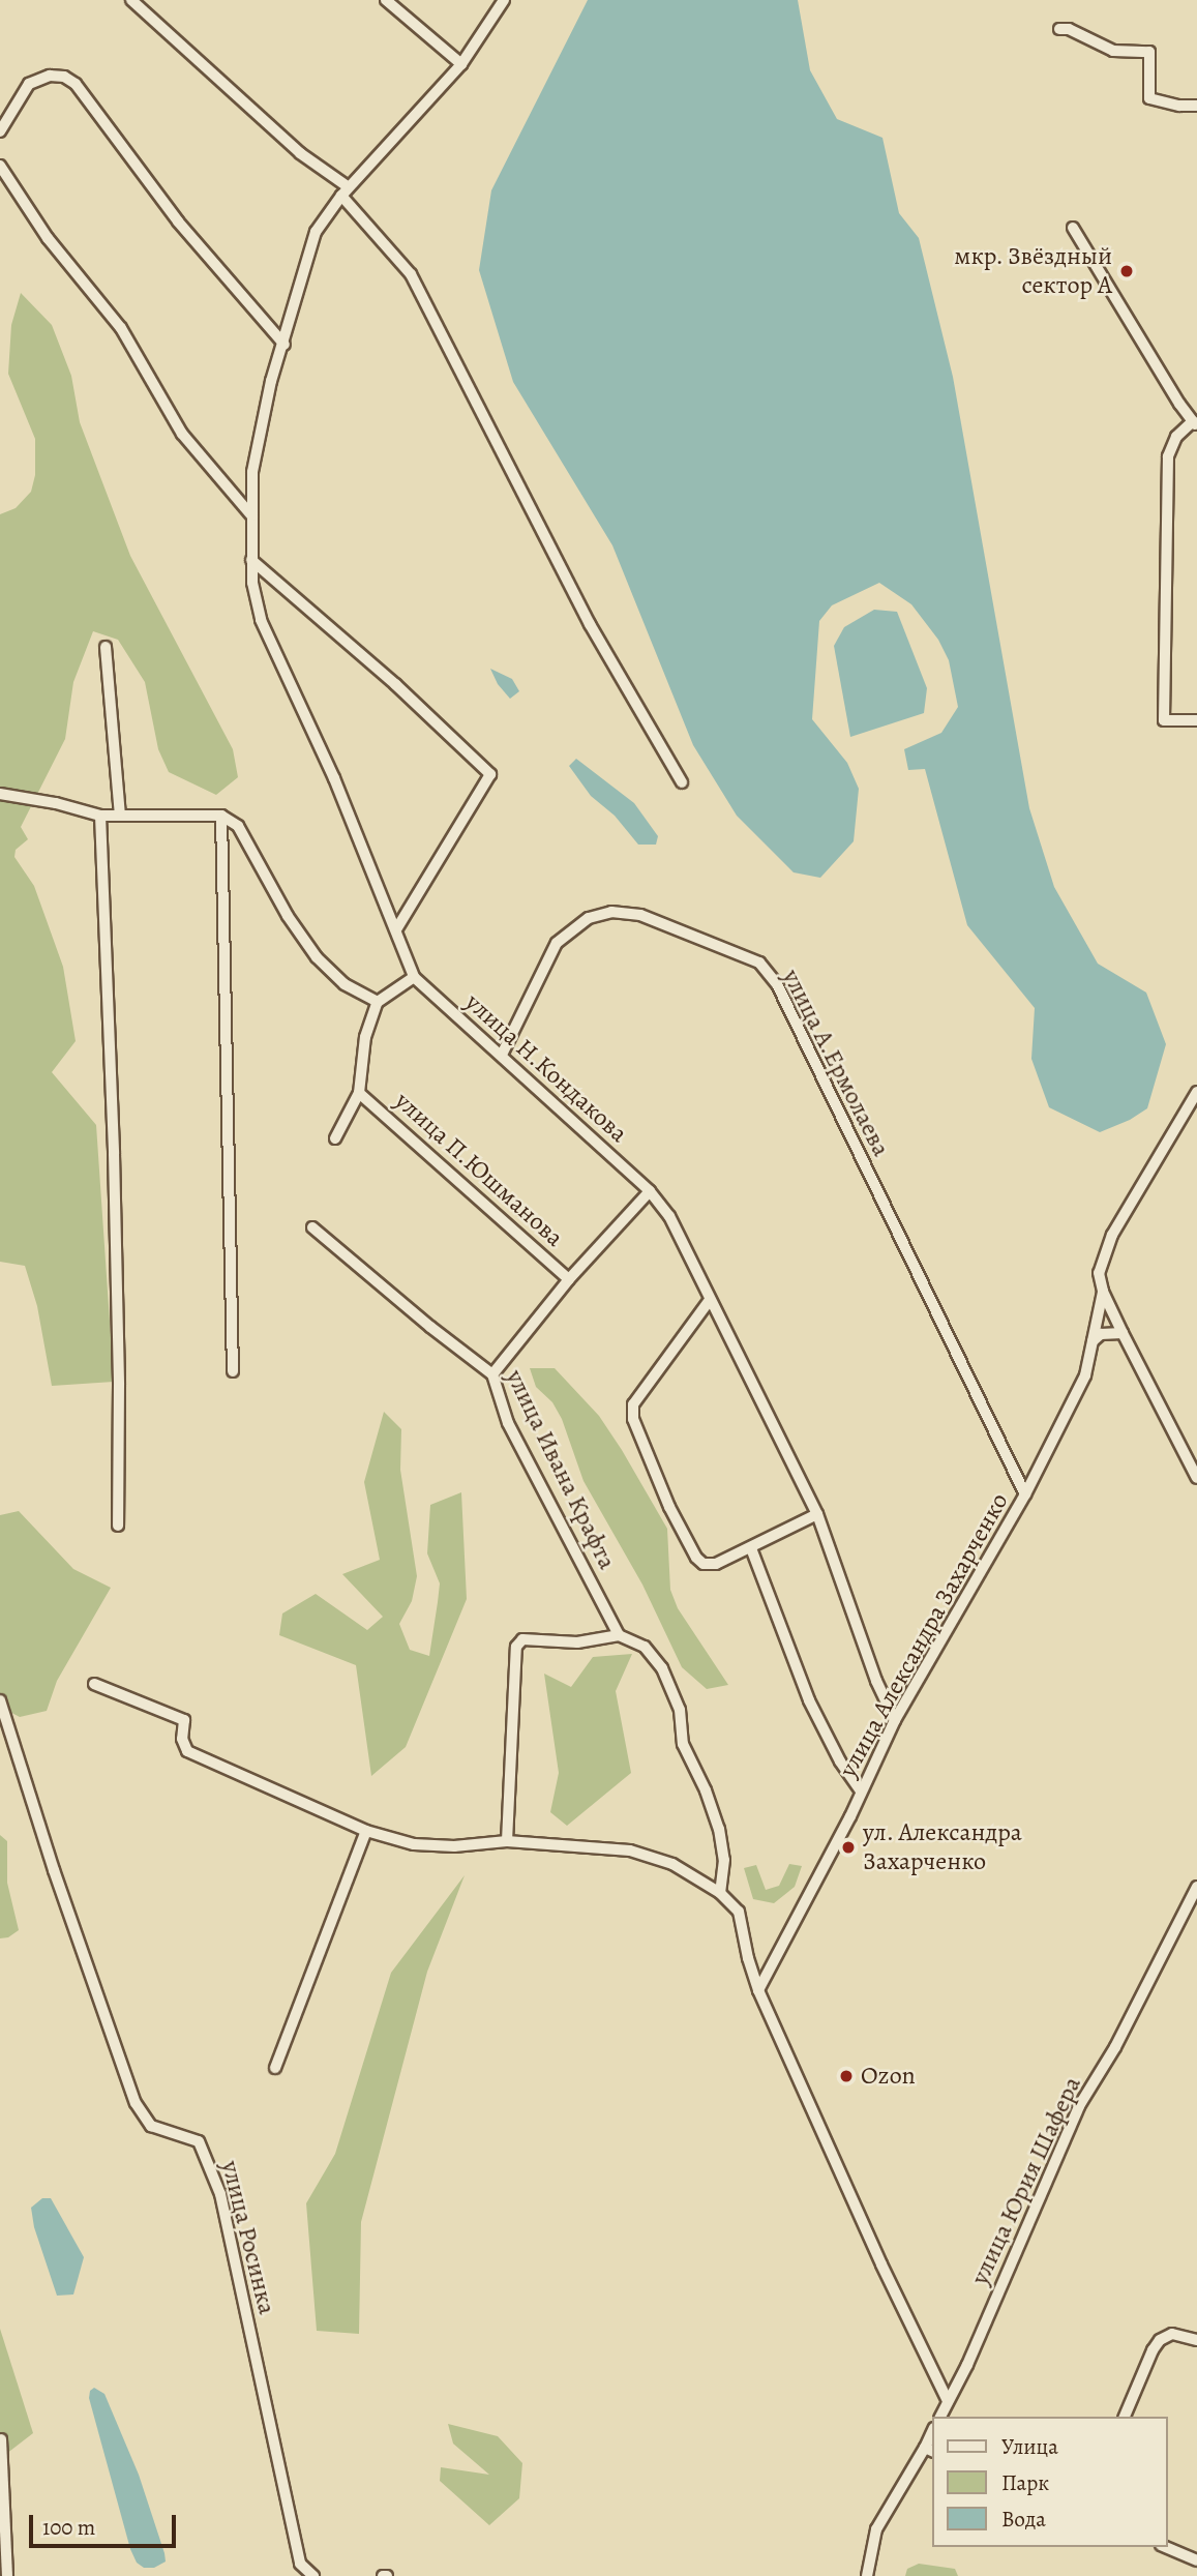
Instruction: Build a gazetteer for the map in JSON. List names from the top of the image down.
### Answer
{
  "streets": {
    "street": [
      "улица А.Ермолаева",
      "улица Н.Кондакова",
      "улица П.Юшманова",
      "улица Ивана Крафта",
      "улица Александра Захарченко",
      "улица Юрия Шафера",
      "улица Росинка"
    ]
  },
  "crossings": [
    ["улица А.Ермолаева", "улица Н.Кондакова"],
    ["улица А.Ермолаева", "улица Александра Захарченко"],
    ["улица Н.Кондакова", "улица Александра Захарченко"]
  ],
  "places": ["мкр. Звёздный сектор А", "ул. Александра Захарченко", "Ozon"],
  "legend": ["Улица", "Парк", "Вода"],
  "scale_bar": "100 m"
}
